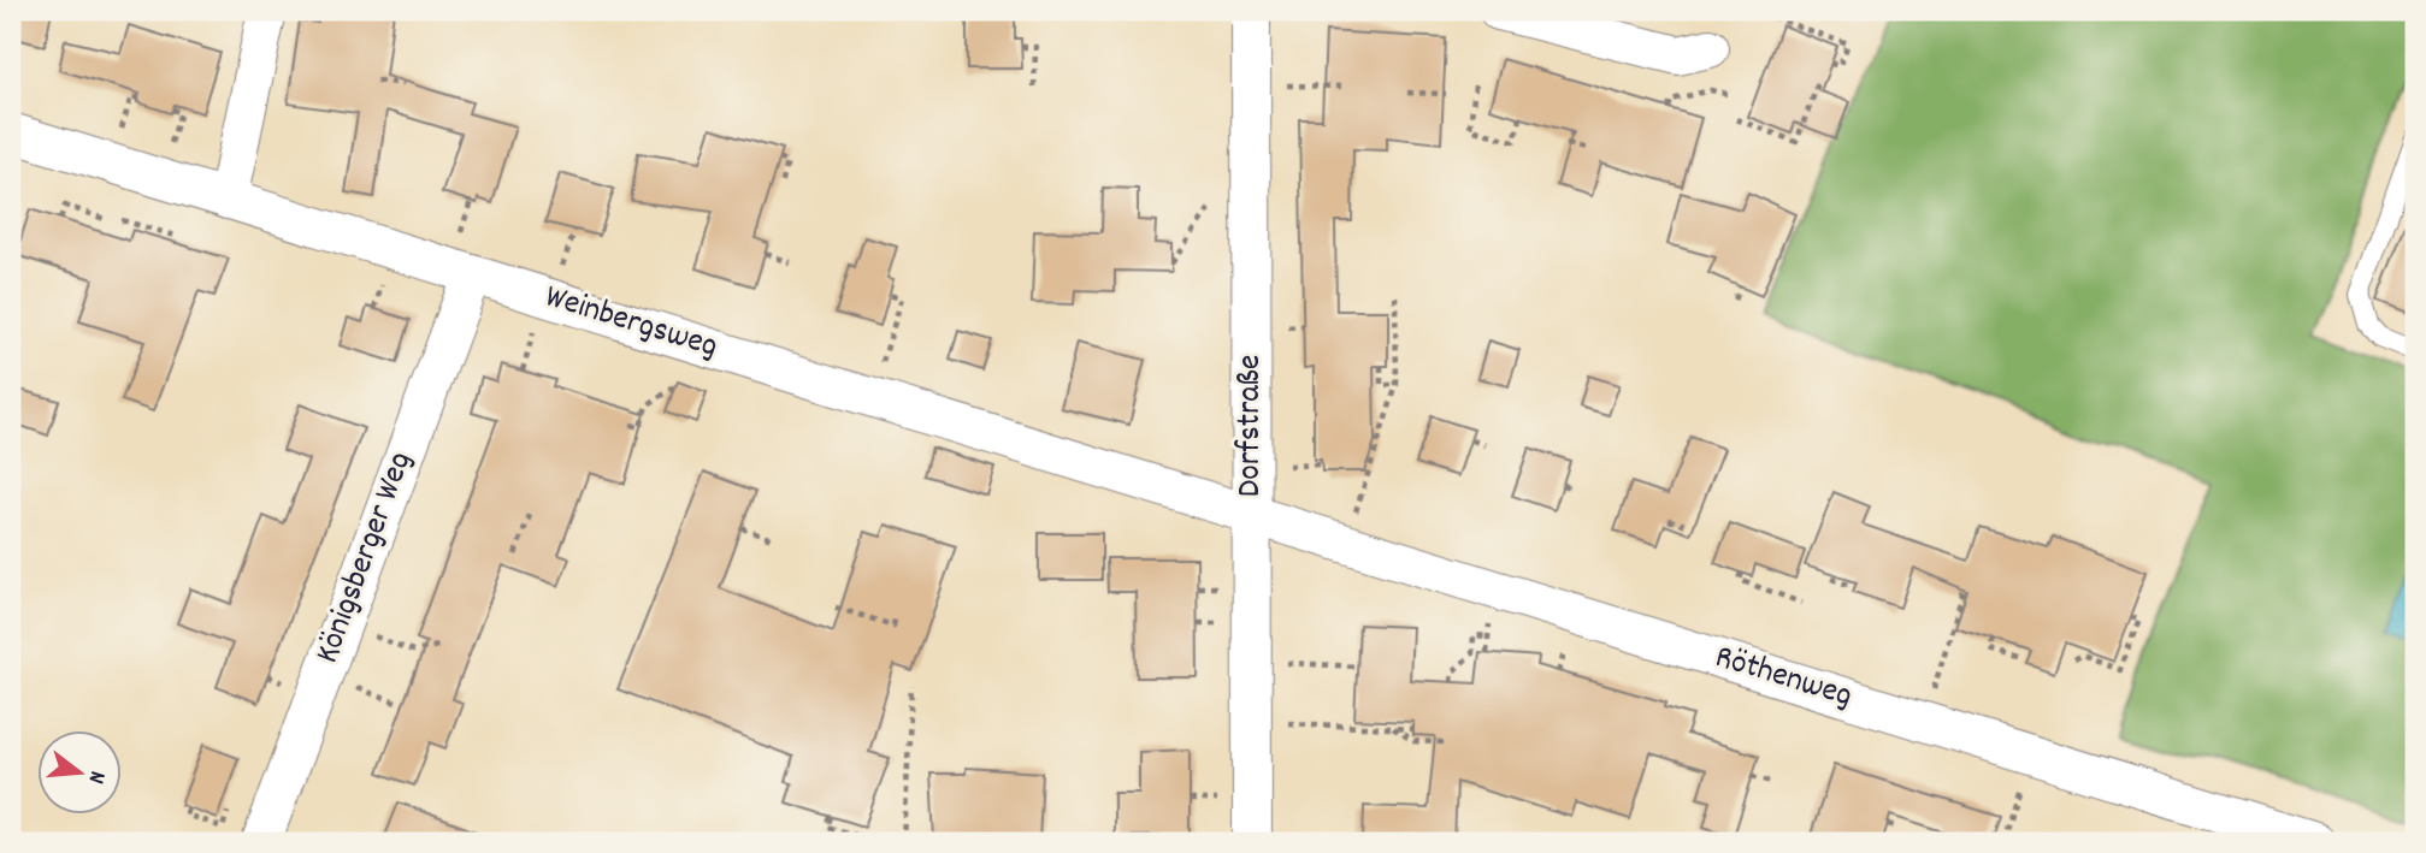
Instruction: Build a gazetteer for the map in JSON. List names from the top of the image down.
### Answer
{
  "streets": {
    "street": [
      "Weinbergsweg",
      "Dorfstraße",
      "Königsberger Weg",
      "Röthenweg"
    ]
  },
  "crossings": [
    ["Weinbergsweg", "Dorfstraße"],
    ["Weinbergsweg", "Königsberger Weg"],
    ["Weinbergsweg", "Röthenweg"],
    ["Dorfstraße", "Röthenweg"]
  ],
  "north": "right"
}
